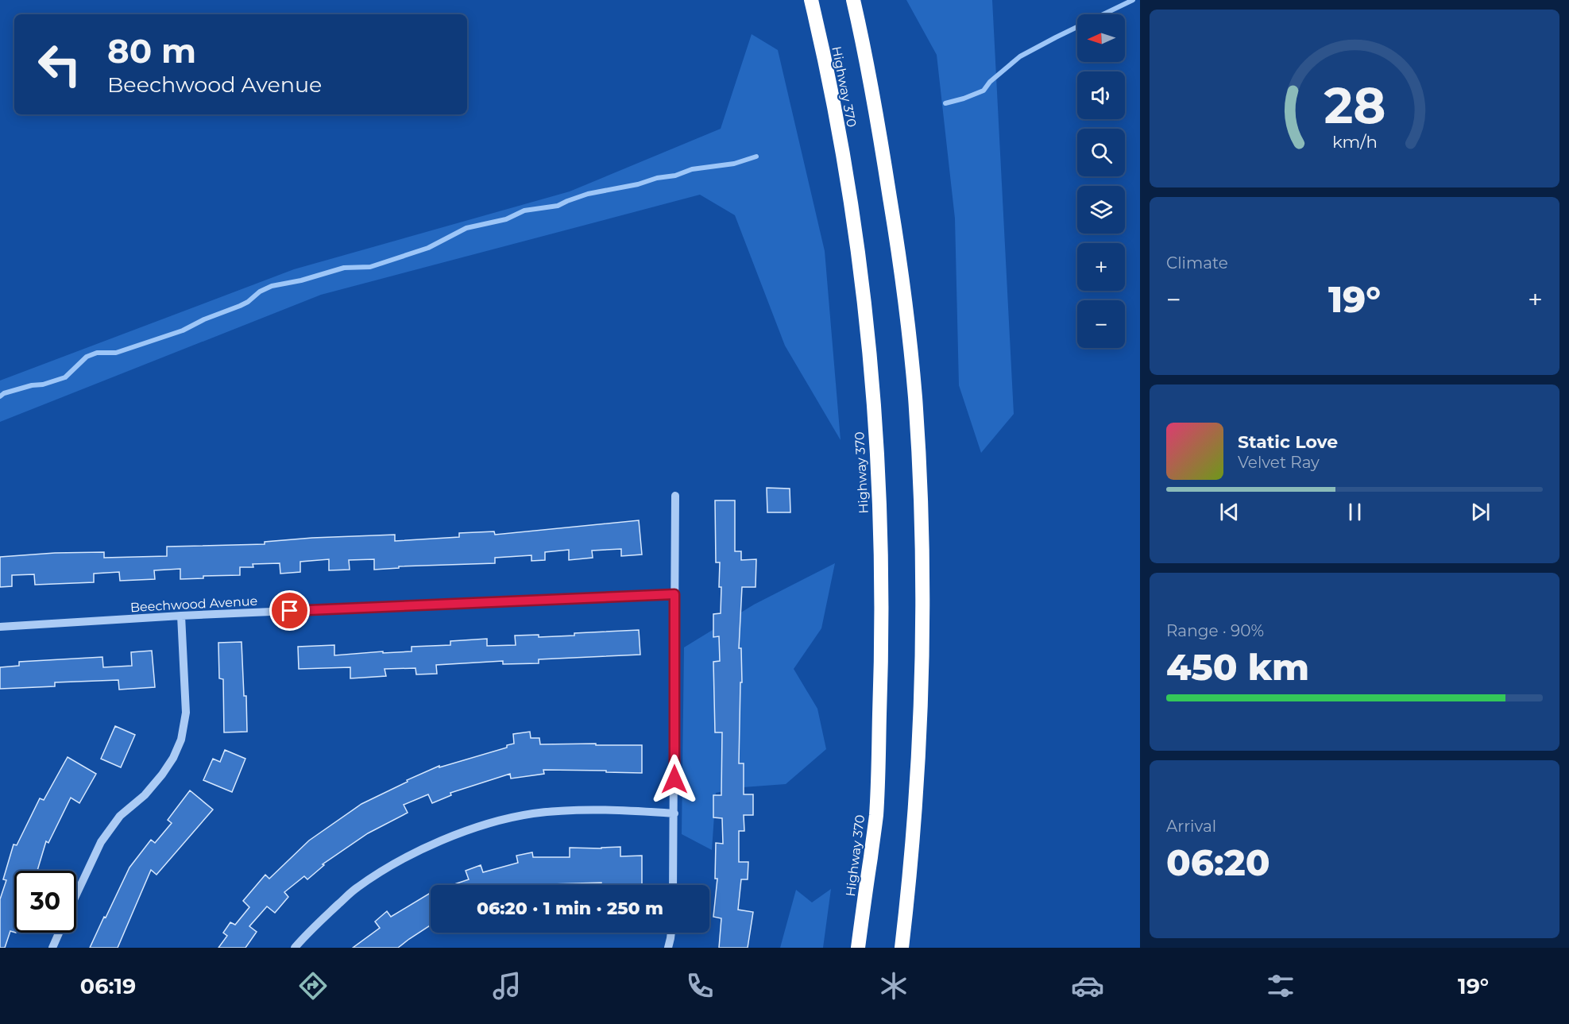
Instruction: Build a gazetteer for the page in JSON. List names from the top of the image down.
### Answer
{
  "streets": {
    "highway": ["Highway 370"],
    "street": ["Beechwood Avenue"]
  },
  "north": "left",
  "page": {
    "map_buttons": ["+", "−"],
    "turn": ["80 m", "Beechwood Avenue"],
    "tile": [
      "Climate",
      ["Range · 90%", "450 km"],
      ["Arrival", "06:20"]
    ],
    "heat": ["−", "19°", "+"],
    "song": ["Static Love", "Velvet Ray"],
    "limit": "30",
    "trip": "06:20 · 1 min · 250 m",
    "tabs": ["06:19", "19°"],
    "gauge": ["28", "km/h"]
  }
}
